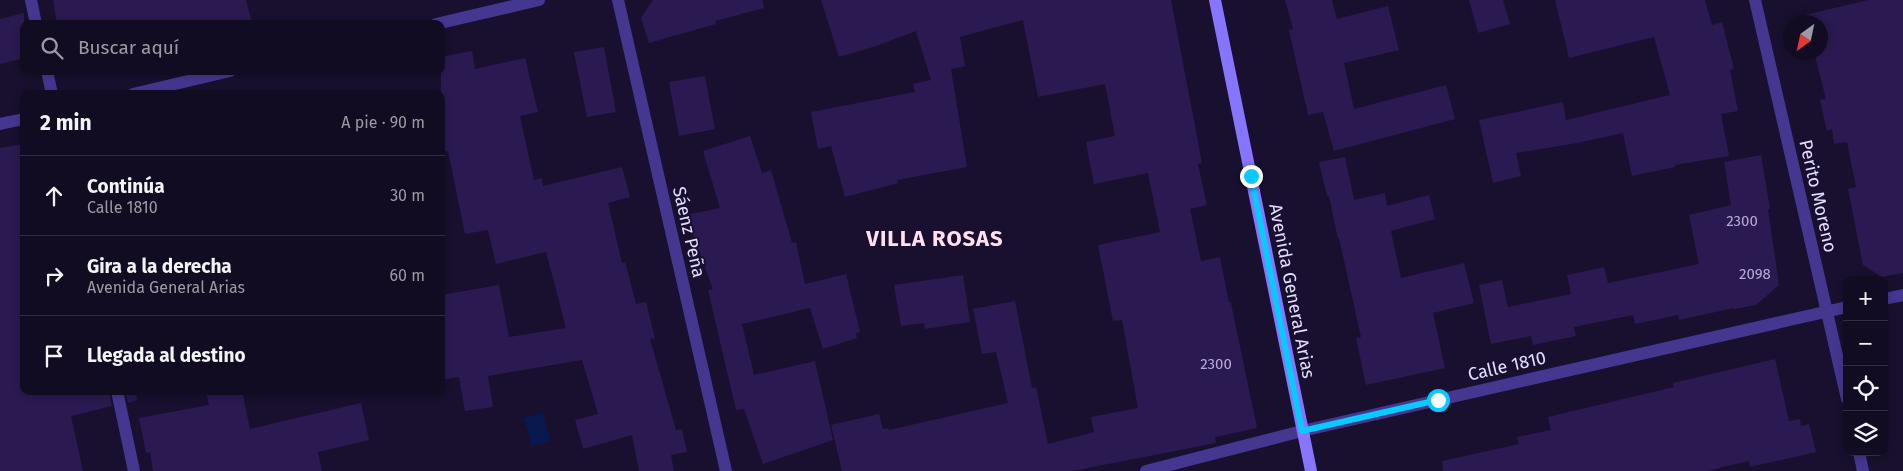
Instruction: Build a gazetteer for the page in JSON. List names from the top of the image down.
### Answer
{
  "streets": {
    "main road": ["Avenida General Arias"],
    "street": ["Perito Moreno", "Sáenz Peña", "Calle 1810"]
  },
  "crossings": [
    ["Perito Moreno", "Calle 1810"],
    ["Avenida General Arias", "Calle 1810"]
  ],
  "districts": ["VILLA ROSAS"],
  "house_numbers": ["2300", "2098", "2300"],
  "north": "bottom left",
  "page": {
    "search": "Buscar aquí",
    "heading": ["2 min", "A pie · 90 m"],
    "list": [
      ["Continúa", "Calle 1810", "30 m"],
      ["Gira a la derecha", "Avenida General Arias", "60 m"],
      "Llegada al destino"
    ],
    "map_buttons": ["+", "−"]
  }
}
